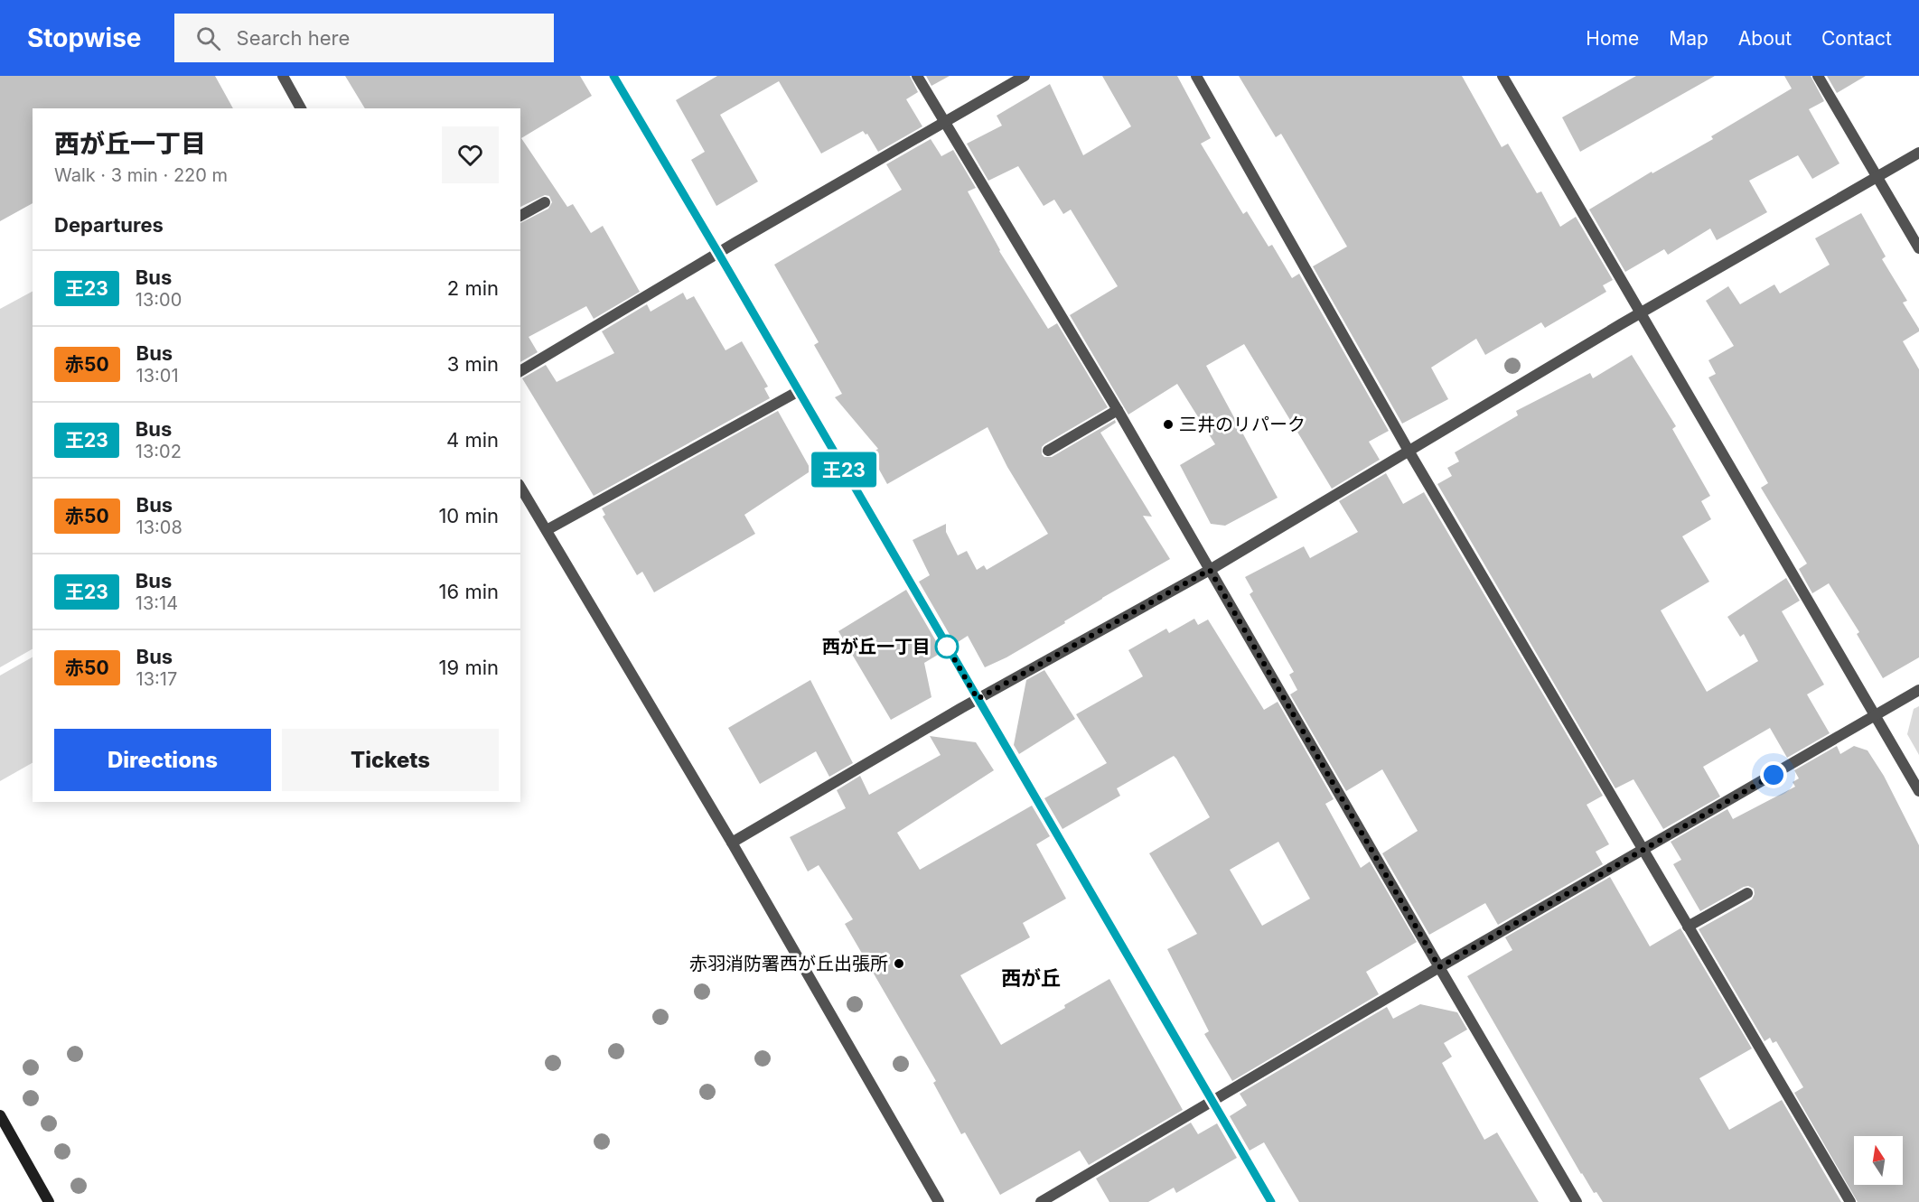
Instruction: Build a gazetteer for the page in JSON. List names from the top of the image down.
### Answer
{
  "districts": ["西が丘"],
  "places": ["三井のリパーク", "西が丘一丁目", "赤羽消防署西が丘出張所"],
  "lines": ["bus line 王23"],
  "north": "top",
  "page": {
    "header": "Stopwise",
    "search": "Search here",
    "nav": [
      "Home",
      "Map",
      "About",
      "Contact"
    ],
    "on_map": "王23",
    "heading": [
      ["西が丘一丁目", "Walk · 3 min · 220 m"],
      "Departures"
    ],
    "list": [
      {
        "mark": "王23",
        "name": "Bus",
        "note": "13:00",
        "value": "2 min"
      },
      {
        "mark": "赤50",
        "name": "Bus",
        "note": "13:01",
        "value": "3 min"
      },
      {
        "mark": "王23",
        "name": "Bus",
        "note": "13:02",
        "value": "4 min"
      },
      {
        "mark": "赤50",
        "name": "Bus",
        "note": "13:08",
        "value": "10 min"
      },
      {
        "mark": "王23",
        "name": "Bus",
        "note": "13:14",
        "value": "16 min"
      },
      {
        "mark": "赤50",
        "name": "Bus",
        "note": "13:17",
        "value": "19 min"
      }
    ],
    "buttons": ["Directions", "Tickets"]
  }
}
